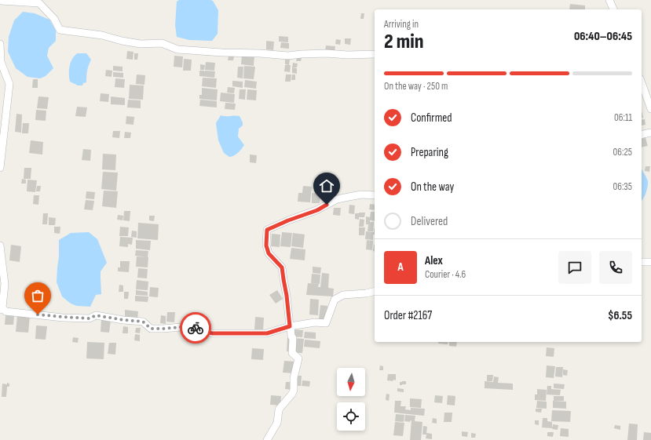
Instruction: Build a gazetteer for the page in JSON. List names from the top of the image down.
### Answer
{
  "north": "bottom",
  "page": {
    "heading": ["2 min", "Arriving in", "06:40–06:45"],
    "panel": [
      "Alex",
      "Courier · 4.6",
      "Order #2167",
      "$6.55"
    ],
    "bar": "On the way · 250 m",
    "list": [
      ["Confirmed", "06:11"],
      ["Preparing", "06:25"],
      ["On the way", "06:35"],
      "Delivered"
    ],
    "round": "A"
  }
}
